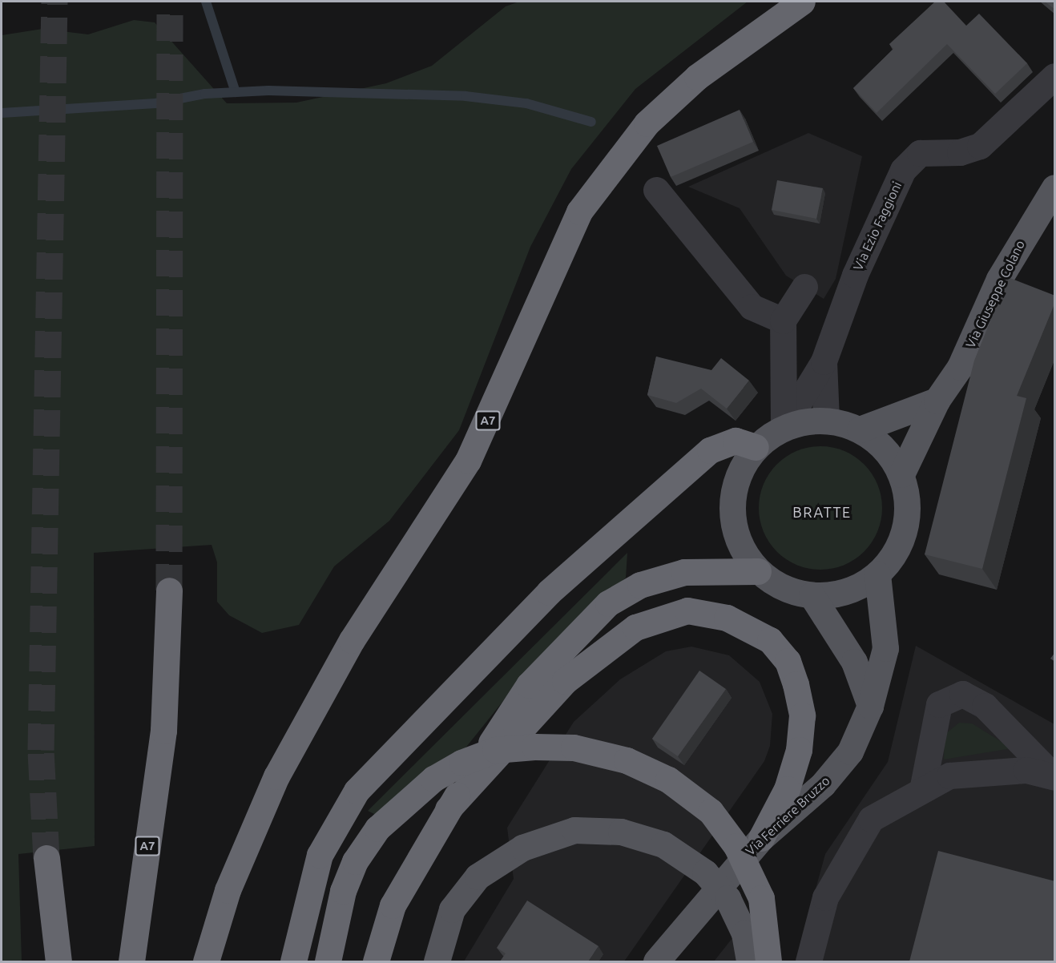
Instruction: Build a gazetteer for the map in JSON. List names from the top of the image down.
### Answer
{
  "streets": {
    "highway": ["A7"],
    "main road": ["Via Giuseppe Colano", "Via Ferriere Bruzzo"],
    "street": ["Via Ezio Faggioni"]
  },
  "districts": ["BRATTE"]
}
